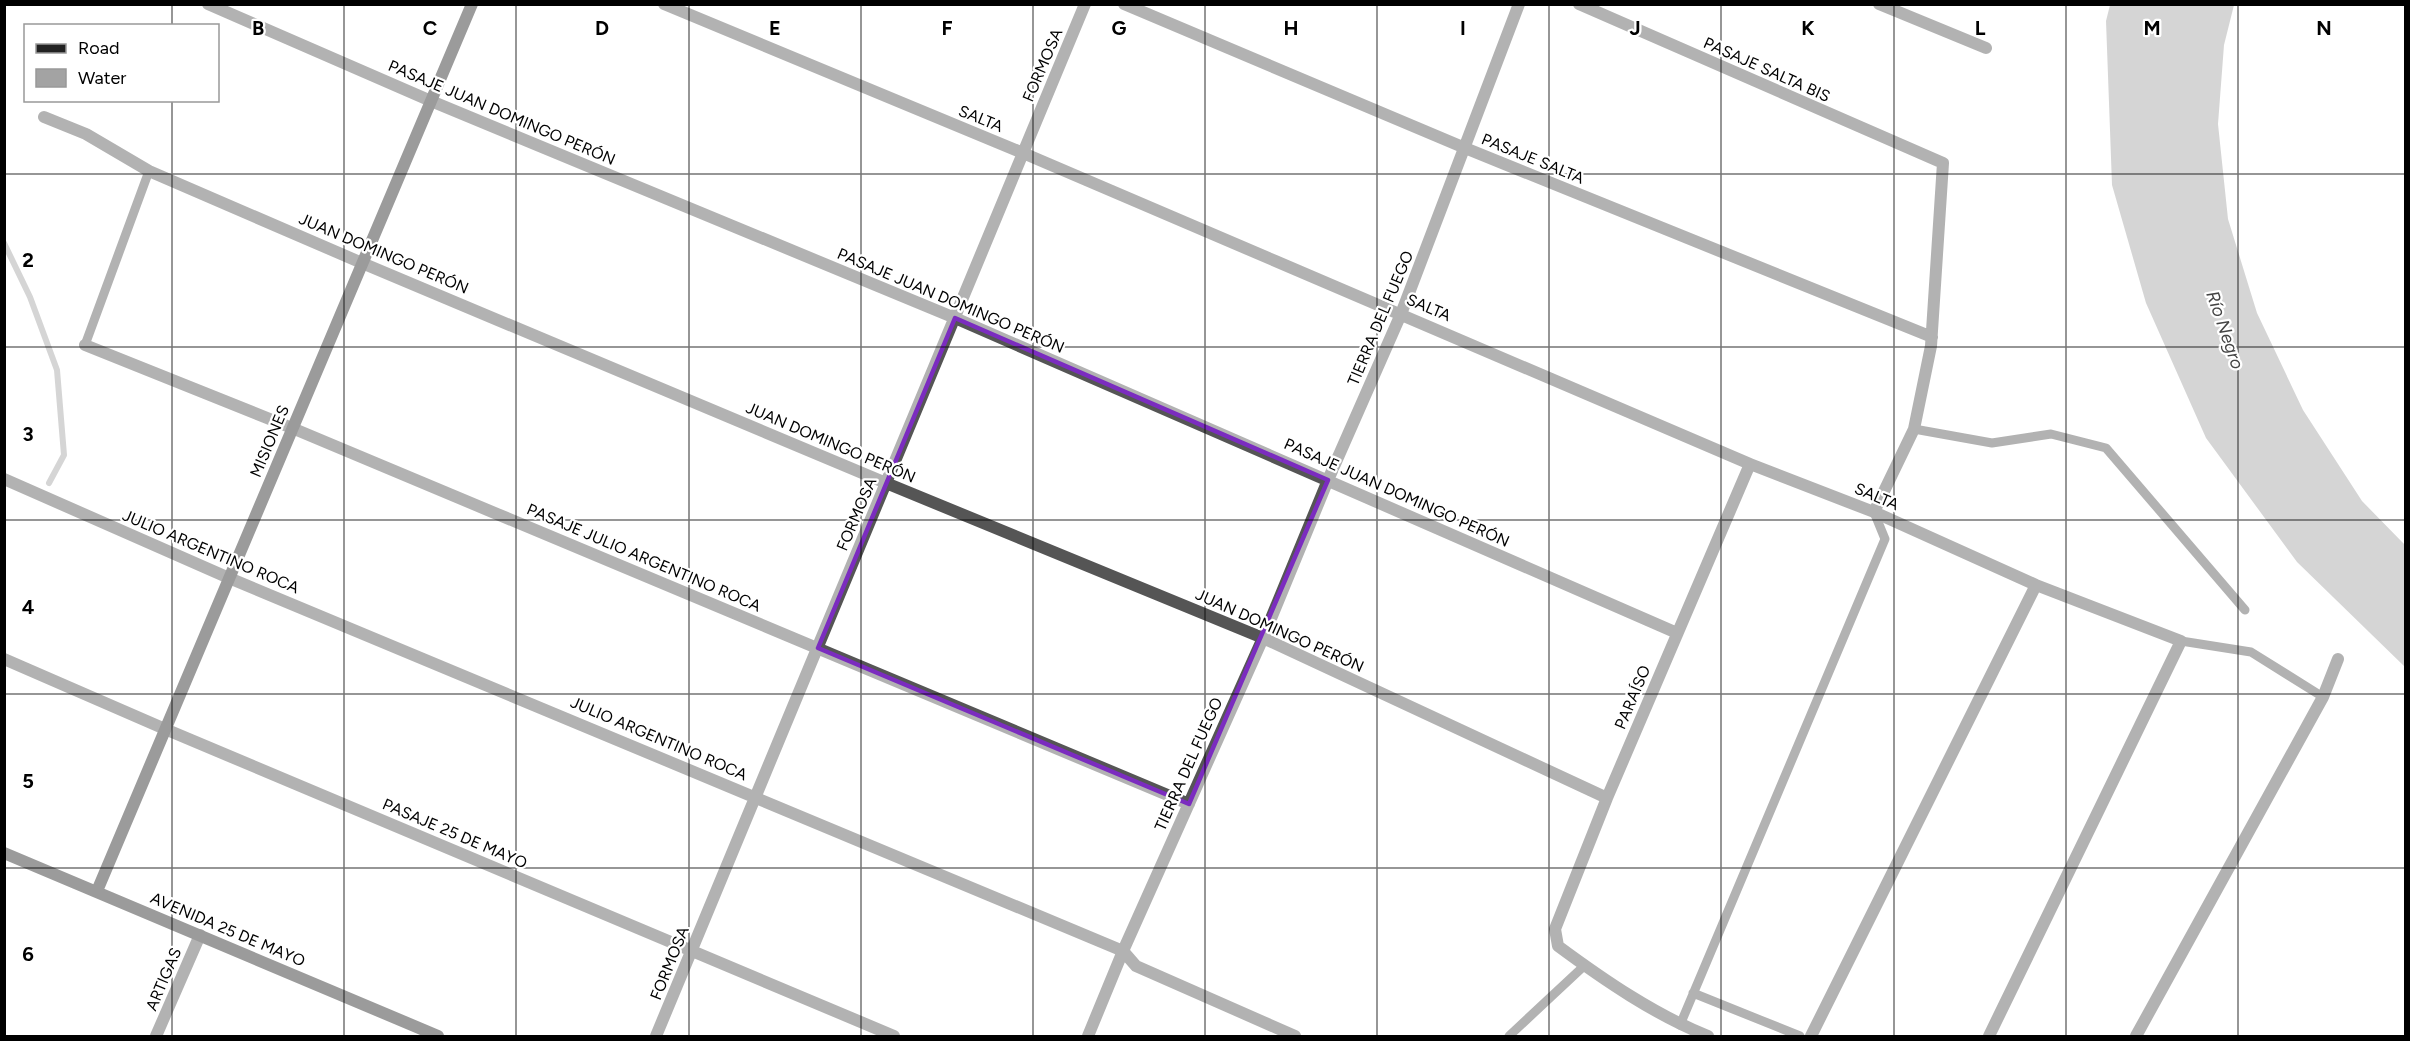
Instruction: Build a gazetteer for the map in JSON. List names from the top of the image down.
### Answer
{
  "streets": {
    "street": [
      "FORMOSA",
      "PASAJE SALTA BIS",
      "PASAJE JUAN DOMINGO PERÓN",
      "SALTA",
      "PASAJE SALTA",
      "JUAN DOMINGO PERÓN",
      "TIERRA DEL FUEGO",
      "MISIONES",
      "JULIO ARGENTINO ROCA",
      "PASAJE JULIO ARGENTINO ROCA",
      "PARAÍSO",
      "PASAJE 25 DE MAYO",
      "AVENIDA 25 DE MAYO",
      "ARTIGAS"
    ]
  },
  "crossings": [
    ["FORMOSA", "PASAJE JUAN DOMINGO PERÓN"],
    ["FORMOSA", "SALTA"],
    ["FORMOSA", "JUAN DOMINGO PERÓN"],
    ["FORMOSA", "JULIO ARGENTINO ROCA"],
    ["FORMOSA", "PASAJE JULIO ARGENTINO ROCA"],
    ["FORMOSA", "PASAJE 25 DE MAYO"],
    ["PASAJE SALTA BIS", "PASAJE SALTA"],
    ["PASAJE JUAN DOMINGO PERÓN", "TIERRA DEL FUEGO"],
    ["PASAJE JUAN DOMINGO PERÓN", "MISIONES"],
    ["PASAJE JUAN DOMINGO PERÓN", "PARAÍSO"],
    ["SALTA", "TIERRA DEL FUEGO"],
    ["SALTA", "PARAÍSO"],
    ["PASAJE SALTA", "TIERRA DEL FUEGO"],
    ["JUAN DOMINGO PERÓN", "TIERRA DEL FUEGO"],
    ["JUAN DOMINGO PERÓN", "MISIONES"],
    ["JUAN DOMINGO PERÓN", "PARAÍSO"],
    ["TIERRA DEL FUEGO", "JULIO ARGENTINO ROCA"],
    ["TIERRA DEL FUEGO", "PASAJE JULIO ARGENTINO ROCA"],
    ["MISIONES", "JULIO ARGENTINO ROCA"],
    ["MISIONES", "PASAJE JULIO ARGENTINO ROCA"],
    ["MISIONES", "PASAJE 25 DE MAYO"],
    ["MISIONES", "AVENIDA 25 DE MAYO"],
    ["AVENIDA 25 DE MAYO", "ARTIGAS"]
  ],
  "water": ["Río Negro"],
  "legend": ["Road", "Water"],
  "grid": {
    "columns": [
      "B",
      "C",
      "D",
      "E",
      "F",
      "G",
      "H",
      "I",
      "J",
      "K",
      "L",
      "M",
      "N"
    ],
    "rows": [
      "2",
      "3",
      "4",
      "5",
      "6"
    ]
  }
}
